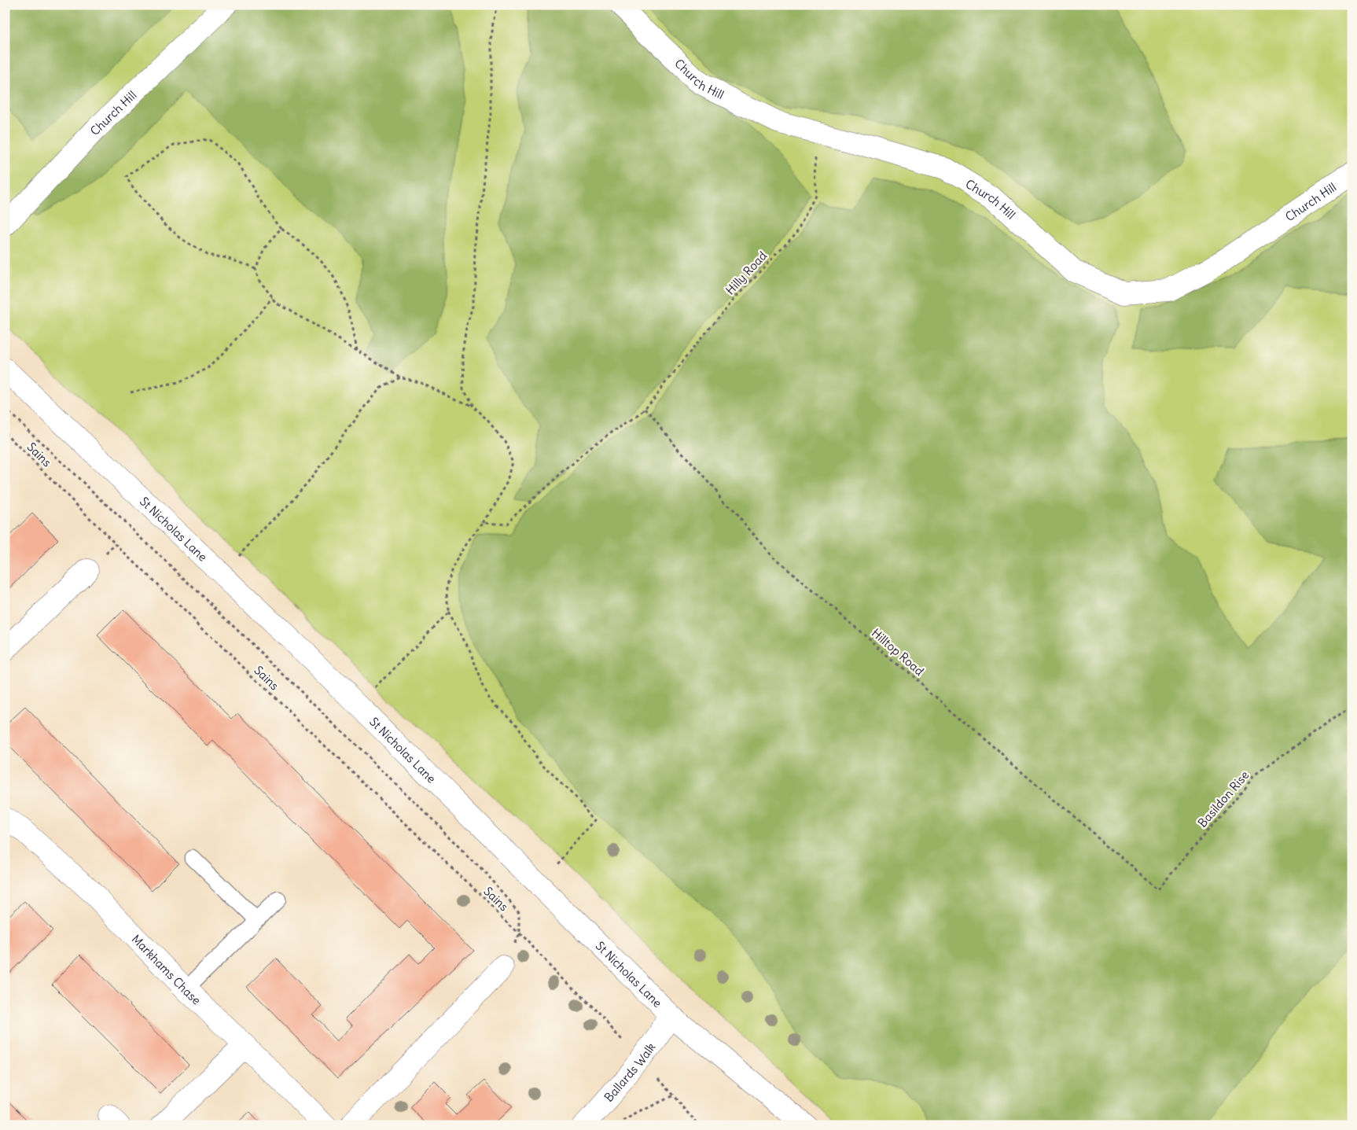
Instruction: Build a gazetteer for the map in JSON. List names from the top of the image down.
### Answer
{
  "streets": {
    "street": [
      "Church Hill",
      "St Nicholas Lane",
      "Markhams Chase",
      "Ballards Walk"
    ],
    "path": [
      "Hilly Road",
      "Sains",
      "Hilltop Road",
      "Basildon Rise"
    ]
  },
  "crossings": [
    ["Church Hill", "Hilly Road"],
    ["Hilly Road", "Hilltop Road"],
    ["St Nicholas Lane", "Ballards Walk"],
    ["Hilltop Road", "Basildon Rise"]
  ]
}
